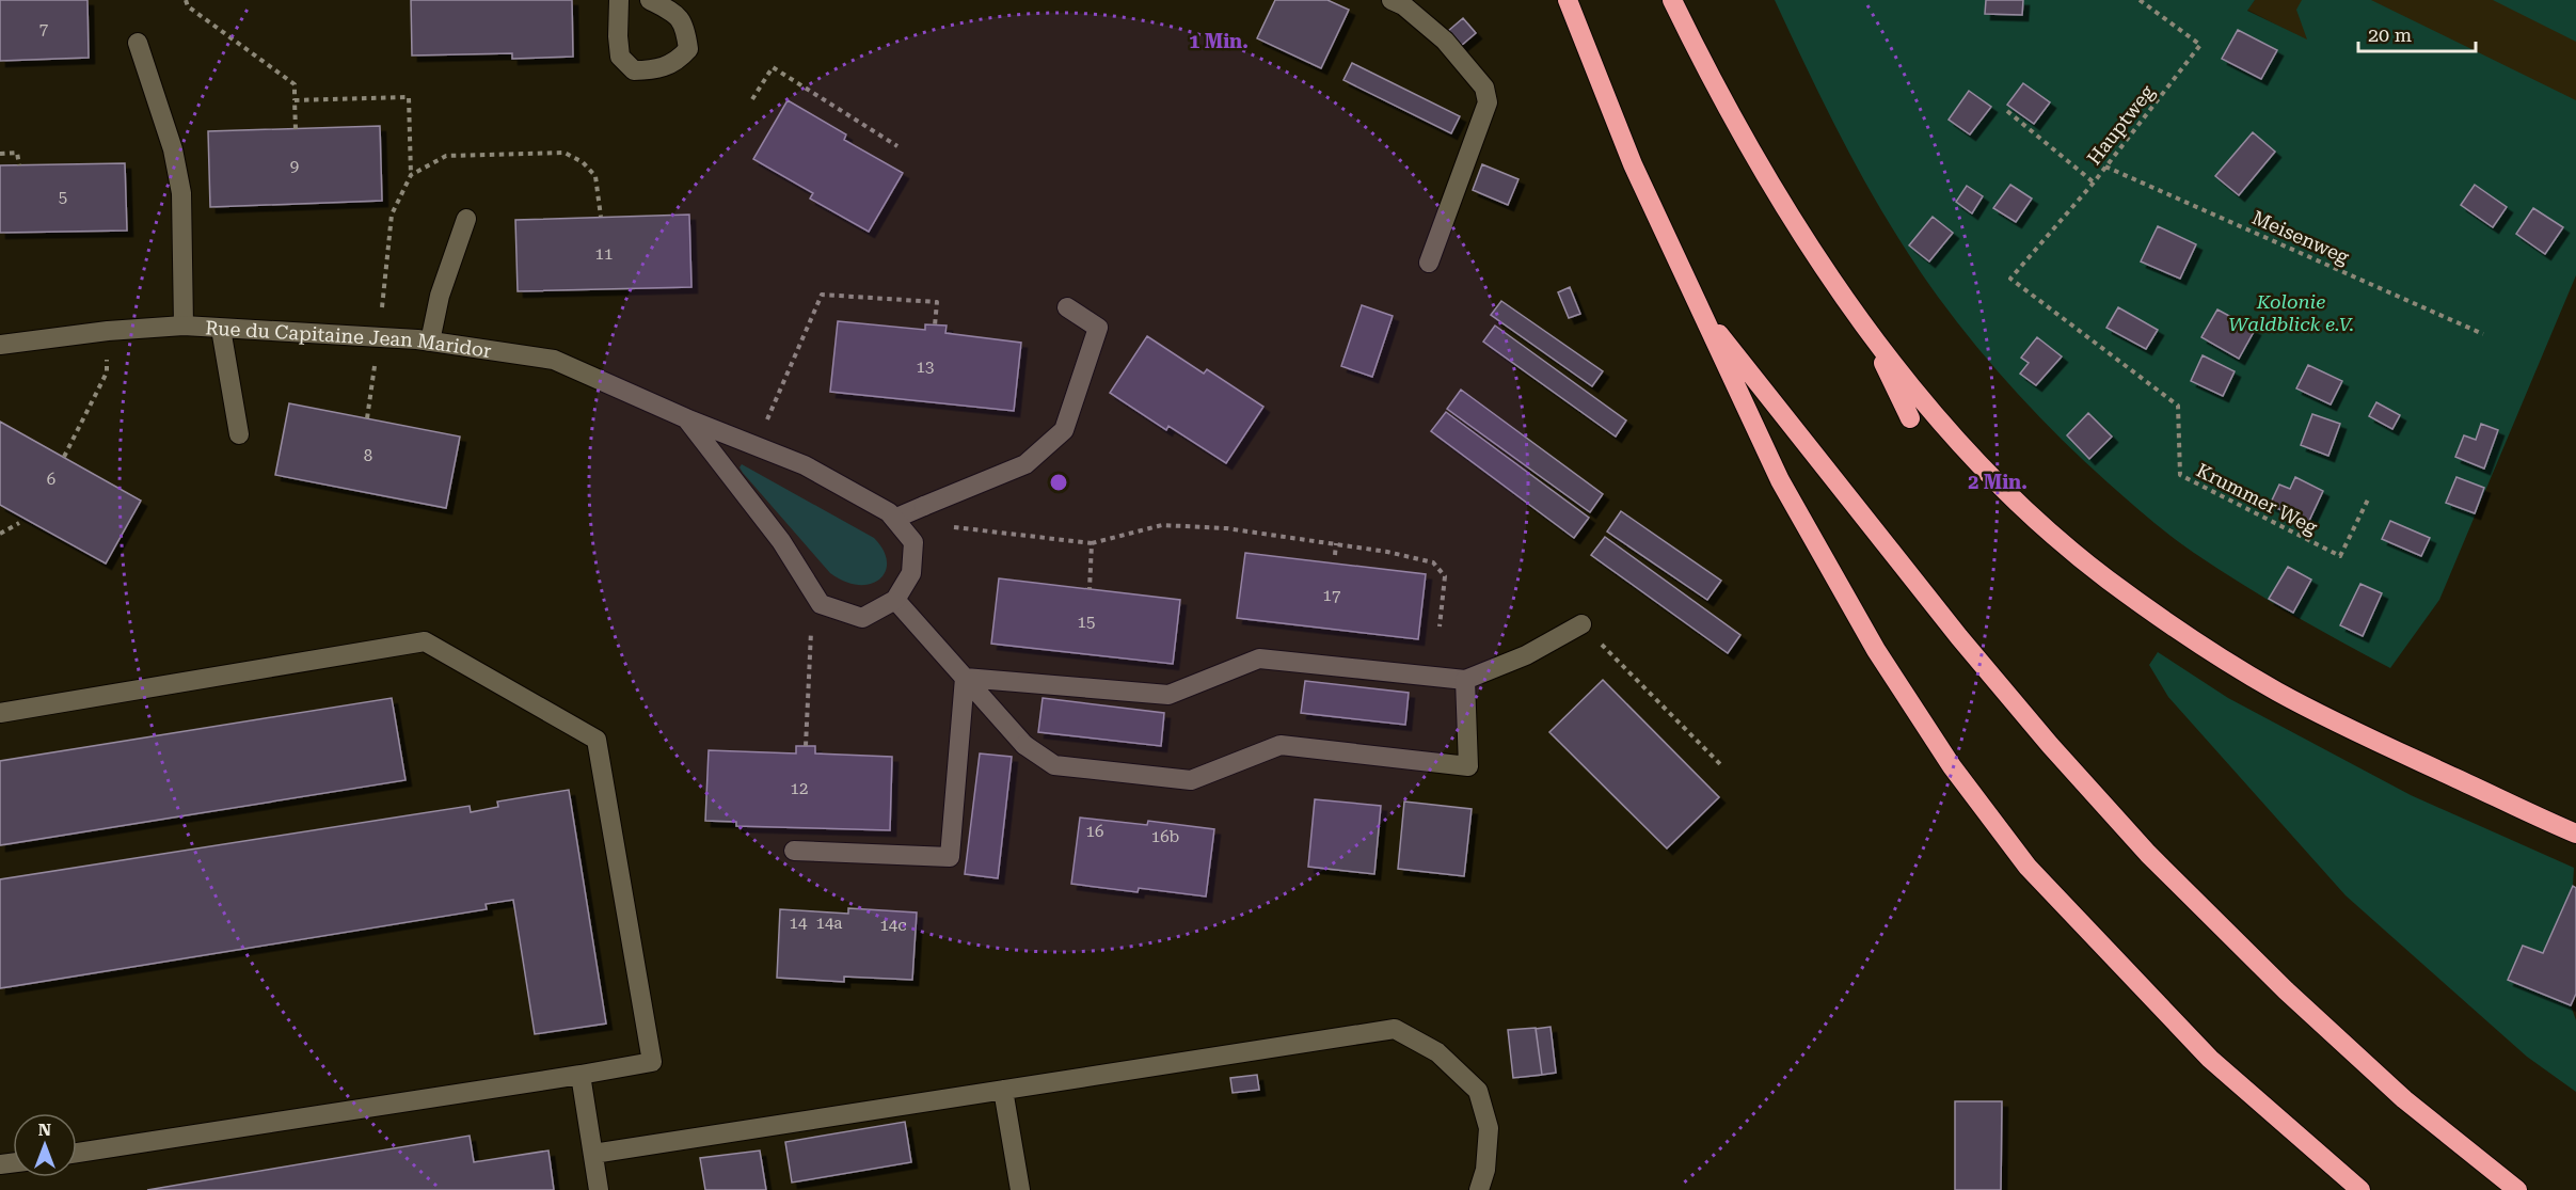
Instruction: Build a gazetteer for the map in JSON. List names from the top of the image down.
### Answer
{
  "streets": {
    "street": ["Rue du Capitaine Jean Maridor"],
    "path": ["Hauptweg", "Meisenweg", "Krummer Weg"]
  },
  "crossings": [
    ["Hauptweg", "Meisenweg"],
    ["Hauptweg", "Krummer Weg"]
  ],
  "parks": ["Kolonie Waldblick e.V."],
  "house_numbers": [
    "7",
    "9",
    "5",
    "11",
    "13",
    "8",
    "6",
    "17",
    "15",
    "12",
    "16",
    "16b",
    "14",
    "14a",
    "14c"
  ],
  "scale_bar": "20 m",
  "north": "top",
  "rings": ["1 Min.", "2 Min."]
}
